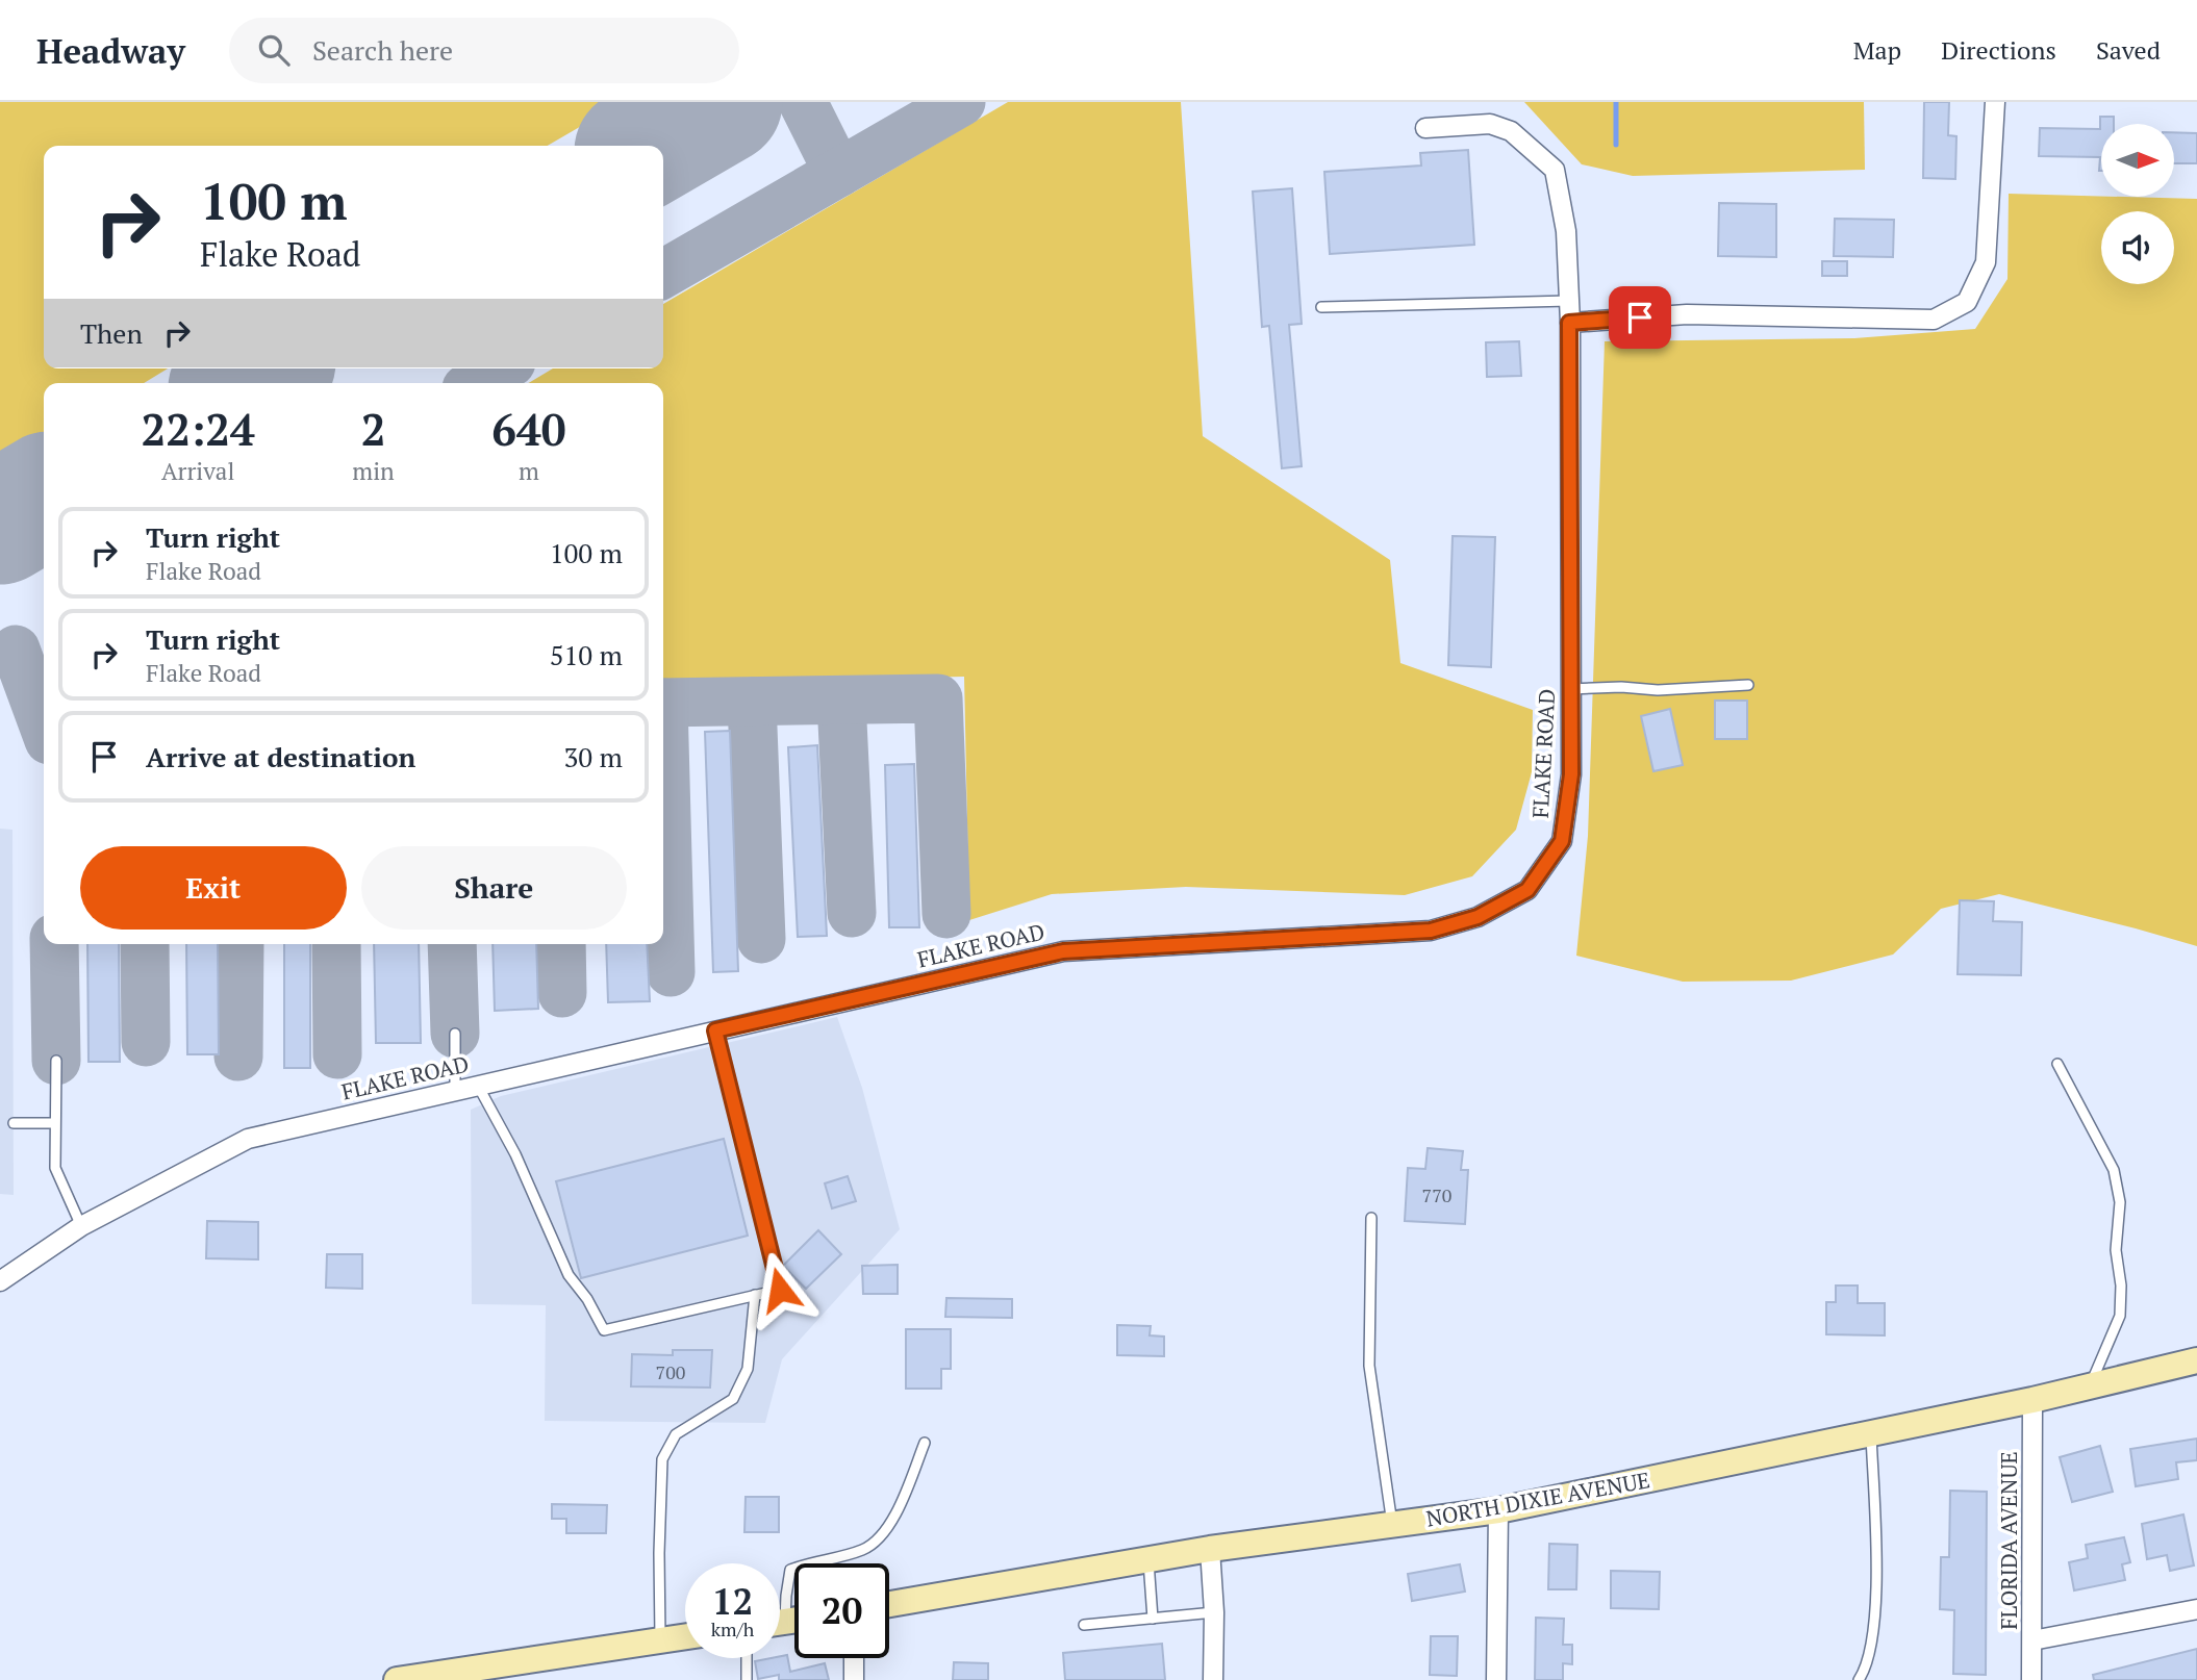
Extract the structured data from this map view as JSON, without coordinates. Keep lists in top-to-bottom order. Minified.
{"streets":{"street":["FLAKE ROAD","NORTH DIXIE AVENUE","FLORIDA AVENUE"]},"crossings":[["NORTH DIXIE AVENUE","FLORIDA AVENUE"]],"house_numbers":["770","700"],"north":"right","page":{"header":"Headway","search":"Search here","nav":["Map","Directions","Saved"],"turn":["100 m","Flake Road"],"then":"Then","eta":["22:24","Arrival","2","min","640","m"],"list":[{"name":"Turn right","note":"Flake Road","value":"100 m"},{"name":"Turn right","note":"Flake Road","value":"510 m"},{"name":"Arrive at destination","value":"30 m"}],"buttons":["Exit","Share"],"speed":"12 km/h","limit":"20"}}
